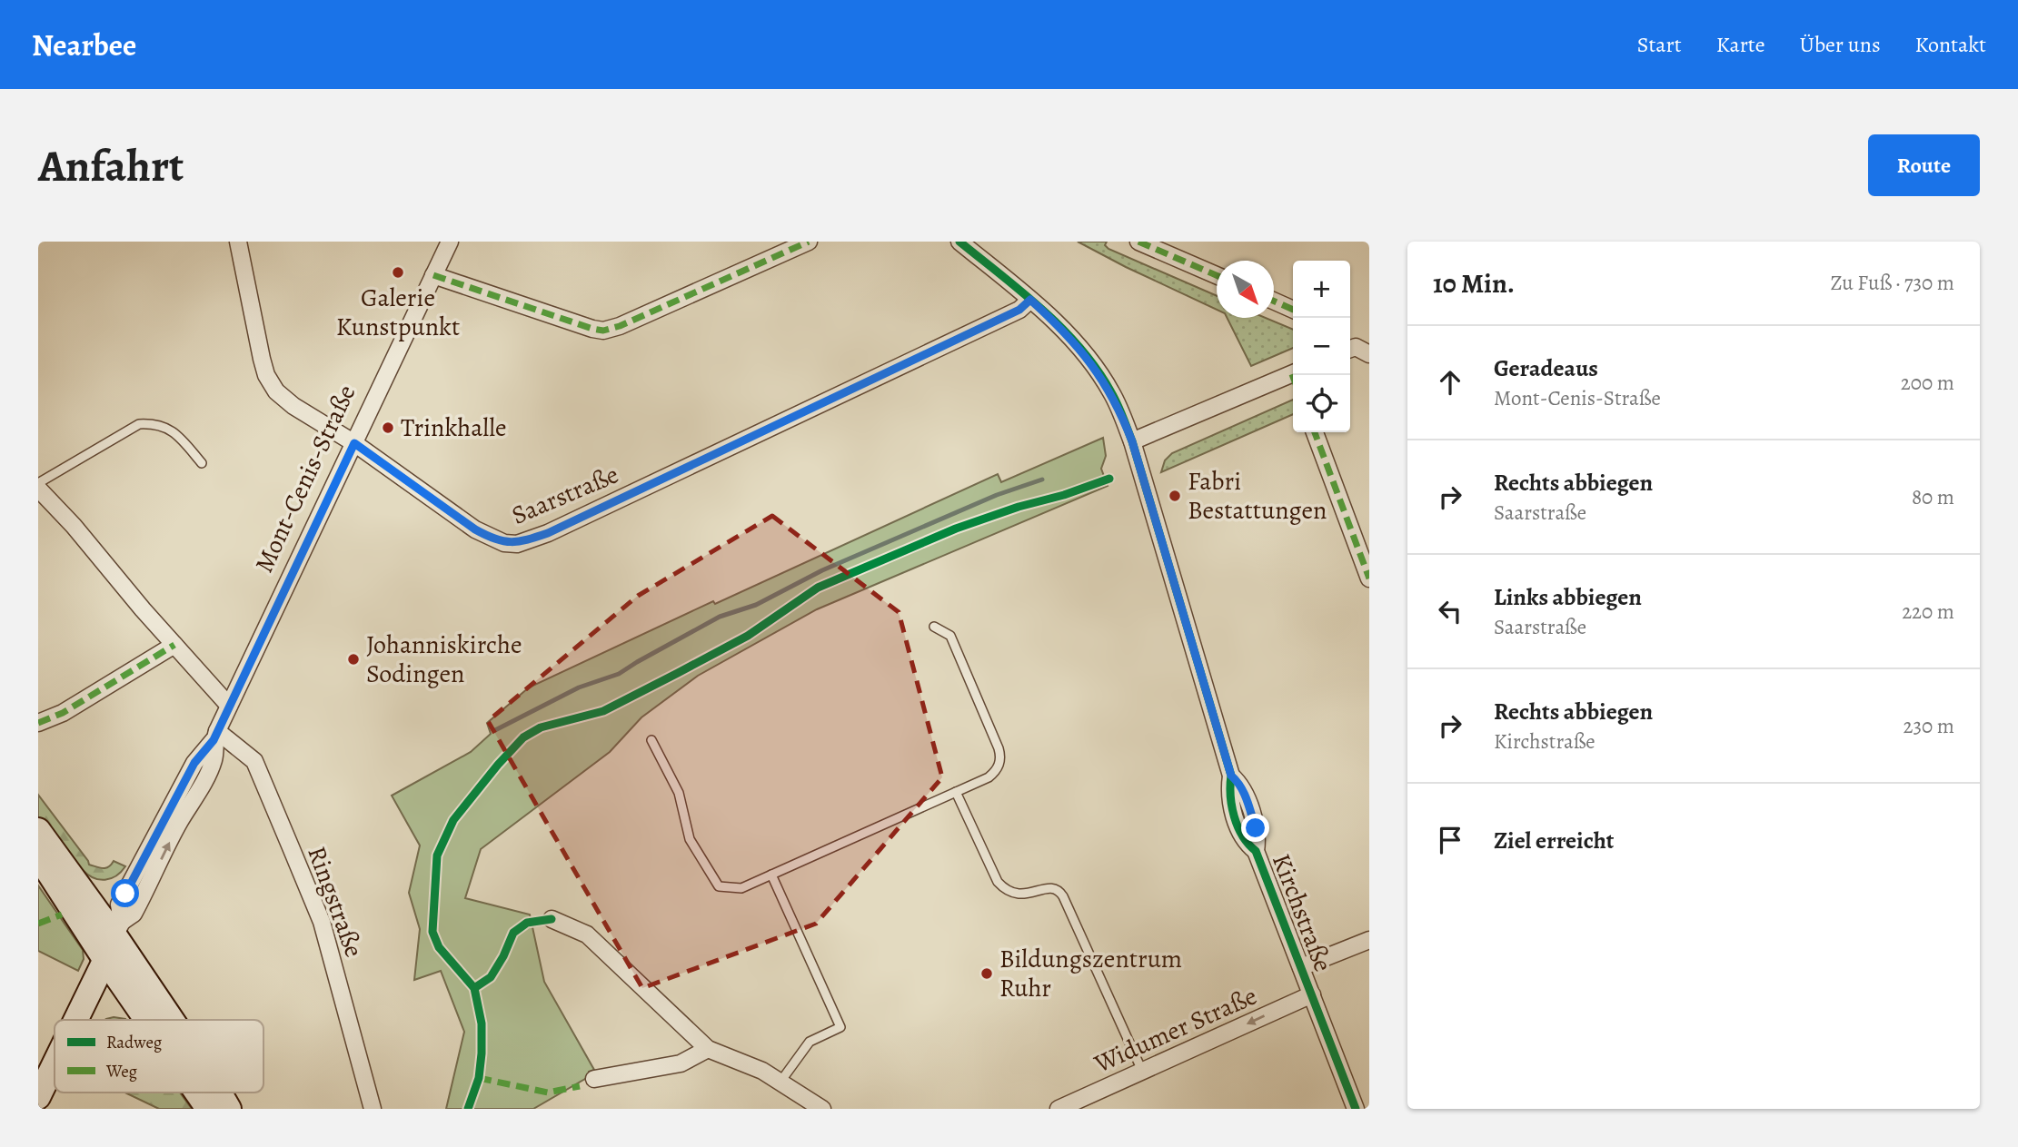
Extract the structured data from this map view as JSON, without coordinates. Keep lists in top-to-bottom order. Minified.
{"streets":{"main road":["Mont-Cenis-Straße"],"street":["Saarstraße","Ringstraße","Kirchstraße","Widumer Straße"]},"crossings":[["Mont-Cenis-Straße","Saarstraße"],["Mont-Cenis-Straße","Ringstraße"],["Saarstraße","Kirchstraße"],["Kirchstraße","Widumer Straße"]],"one_way":["Widumer Straße"],"places":["Galerie Kunstpunkt","Trinkhalle","Fabri Bestattungen","Johanniskirche Sodingen","Bildungszentrum Ruhr"],"legend":["Radweg","Weg"],"north":"bottom right","page":{"header":"Nearbee","nav":["Start","Karte","Über uns","Kontakt"],"buttons":"Route","title":"Anfahrt","heading":["10 Min.","Zu Fuß · 730 m"],"map_buttons":["+","−"],"list":[["Geradeaus","Mont-Cenis-Straße","200 m"],["Rechts abbiegen","Saarstraße","80 m"],["Links abbiegen","Saarstraße","220 m"],["Rechts abbiegen","Kirchstraße","230 m"],"Ziel erreicht"]}}
